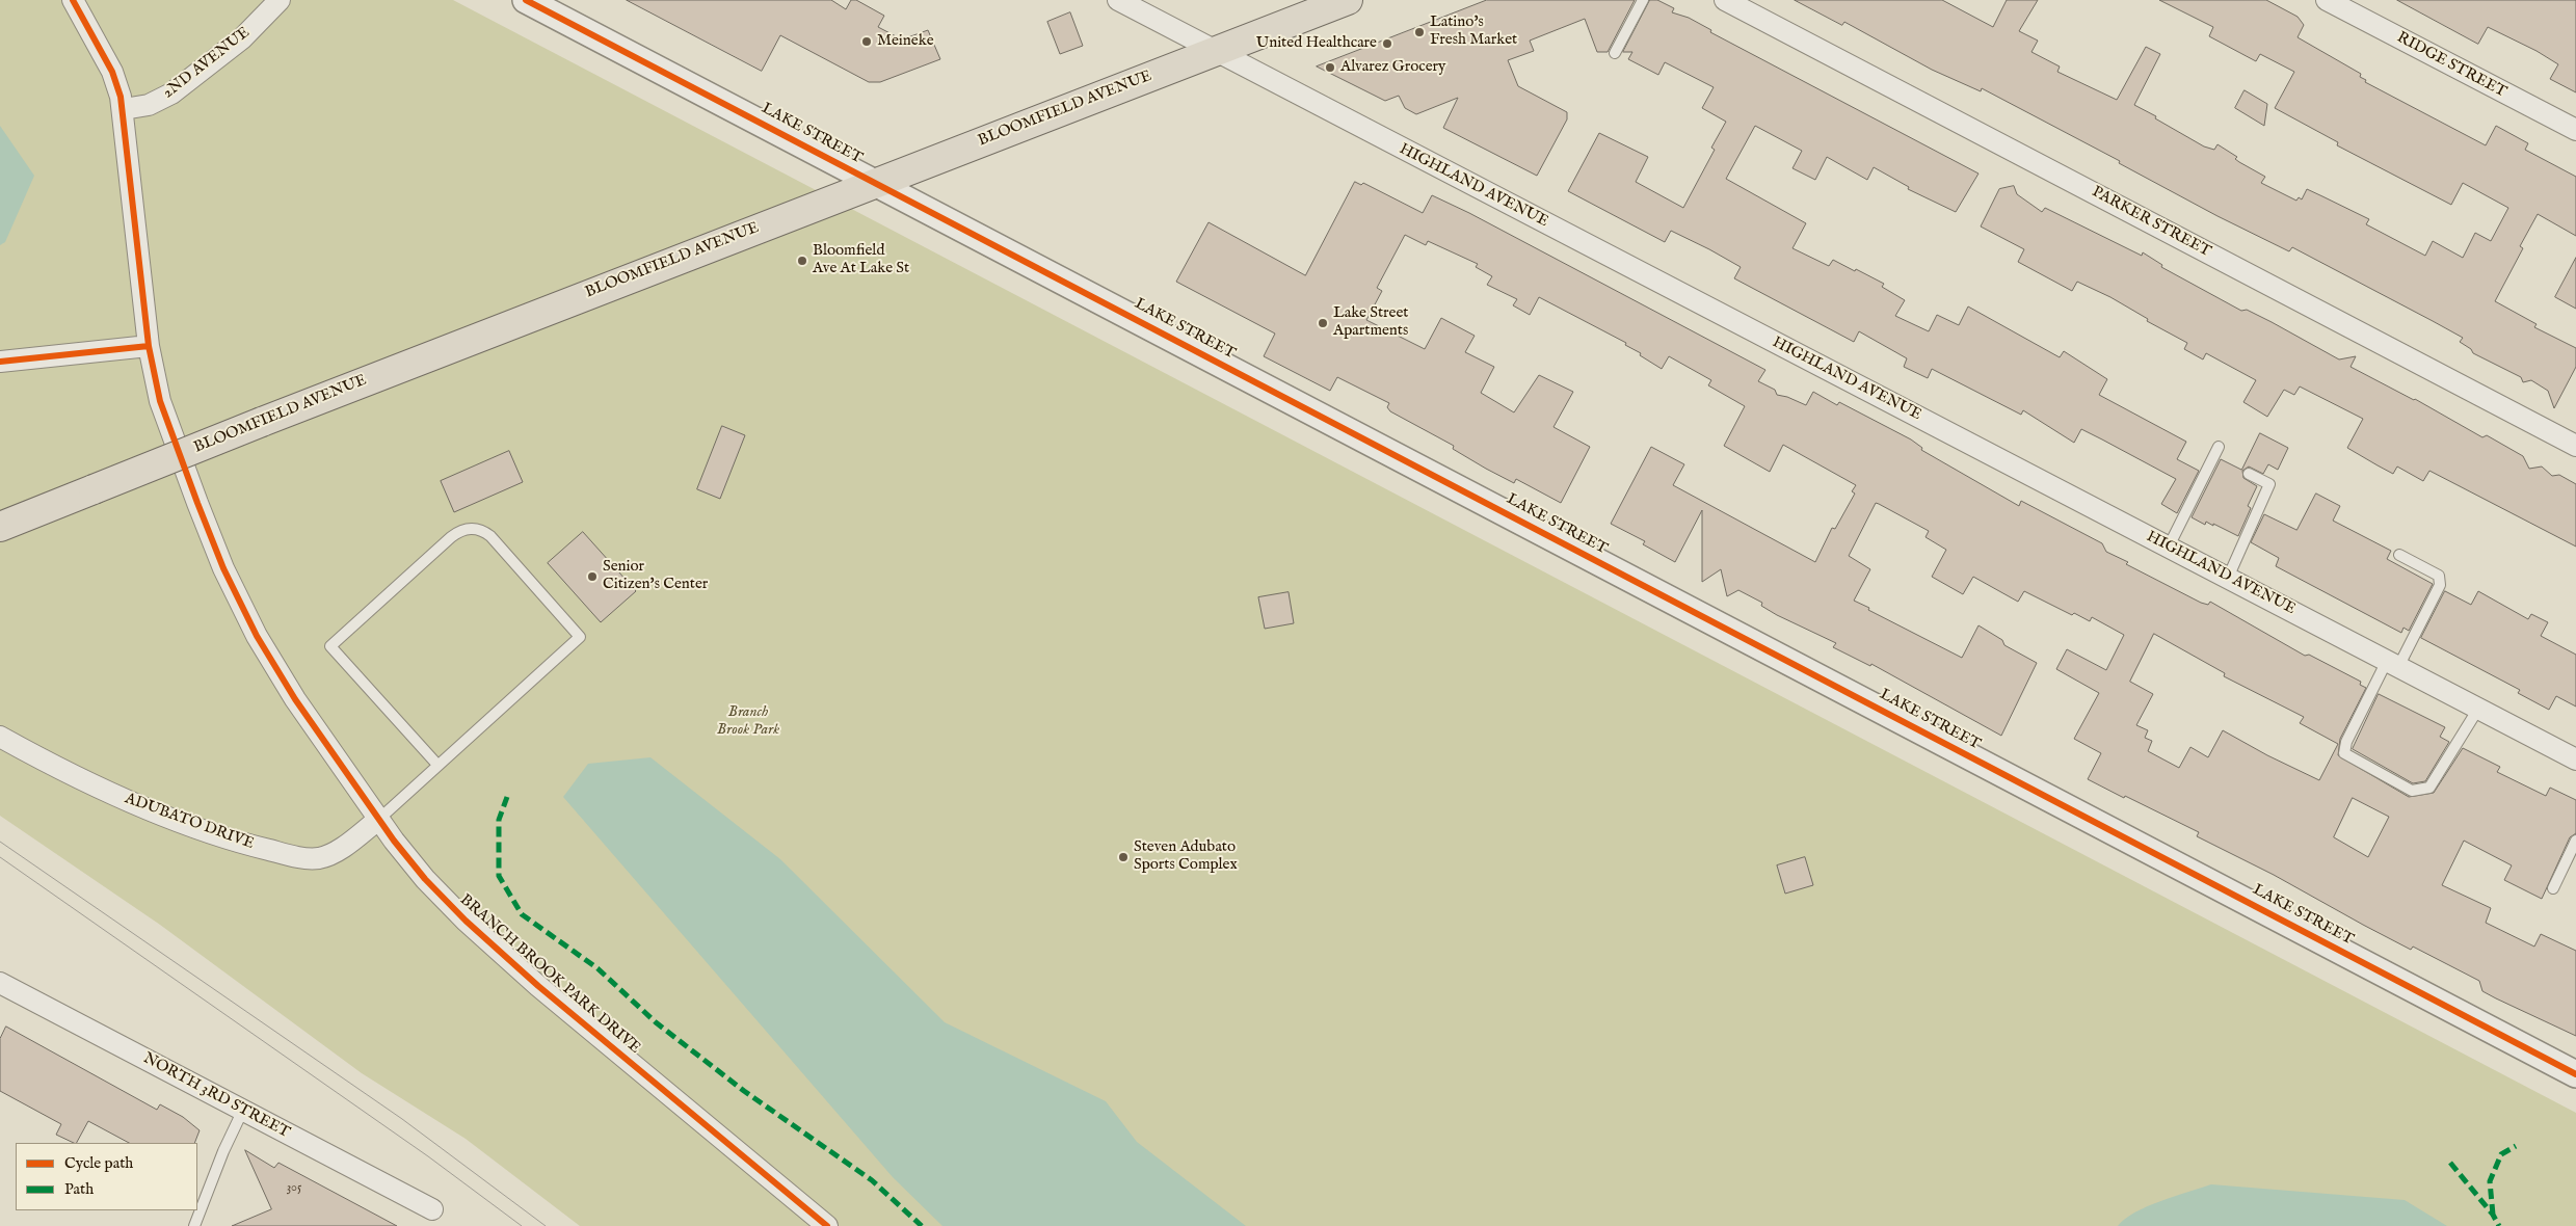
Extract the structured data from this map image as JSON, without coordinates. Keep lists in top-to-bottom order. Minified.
{"streets":{"main road":["BLOOMFIELD AVENUE"],"street":["2ND AVENUE","RIDGE STREET","LAKE STREET","HIGHLAND AVENUE","PARKER STREET","ADUBATO DRIVE","BRANCH BROOK PARK DRIVE","NORTH 3RD STREET"]},"crossings":[["2ND AVENUE","BRANCH BROOK PARK DRIVE"],["BLOOMFIELD AVENUE","LAKE STREET"],["BLOOMFIELD AVENUE","HIGHLAND AVENUE"],["ADUBATO DRIVE","BRANCH BROOK PARK DRIVE"]],"parks":["Branch Brook Park"],"places":["Latino's Fresh Market","Meineke","United Healthcare","Alvarez Grocery","Bloomfield Ave At Lake St","Lake Street Apartments","Senior Citizen's Center","Steven Adubato Sports Complex"],"house_numbers":["305"],"legend":["Cycle path","Path"]}
